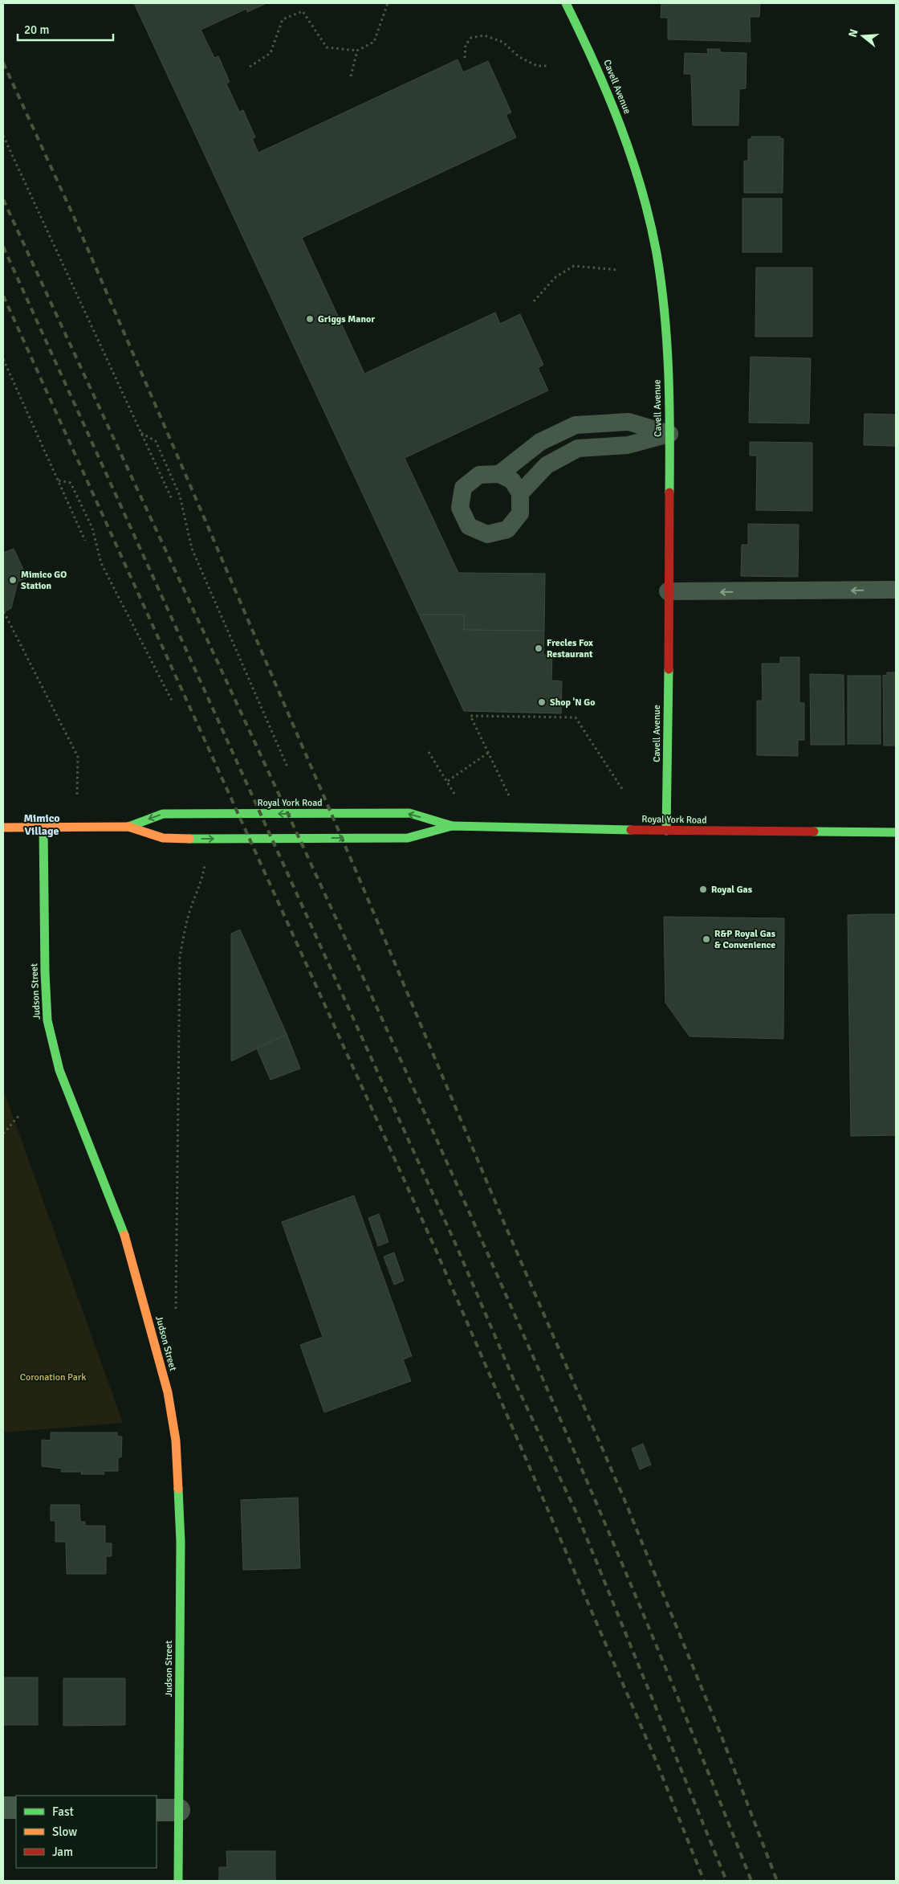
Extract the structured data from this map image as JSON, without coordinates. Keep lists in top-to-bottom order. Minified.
{"streets":{"street":["Cavell Avenue","Royal York Road","Judson Street"]},"crossings":[["Cavell Avenue","Royal York Road"],["Royal York Road","Judson Street"]],"districts":["Mimico Village"],"parks":["Coronation Park"],"places":["Griggs Manor","Mimico GO Station","Frecles Fox Restaurant","Shop 'N Go","Royal Gas","R&P Royal Gas & Convenience"],"legend":["Fast","Slow","Jam"],"scale_bar":"20 m","north":"left"}
